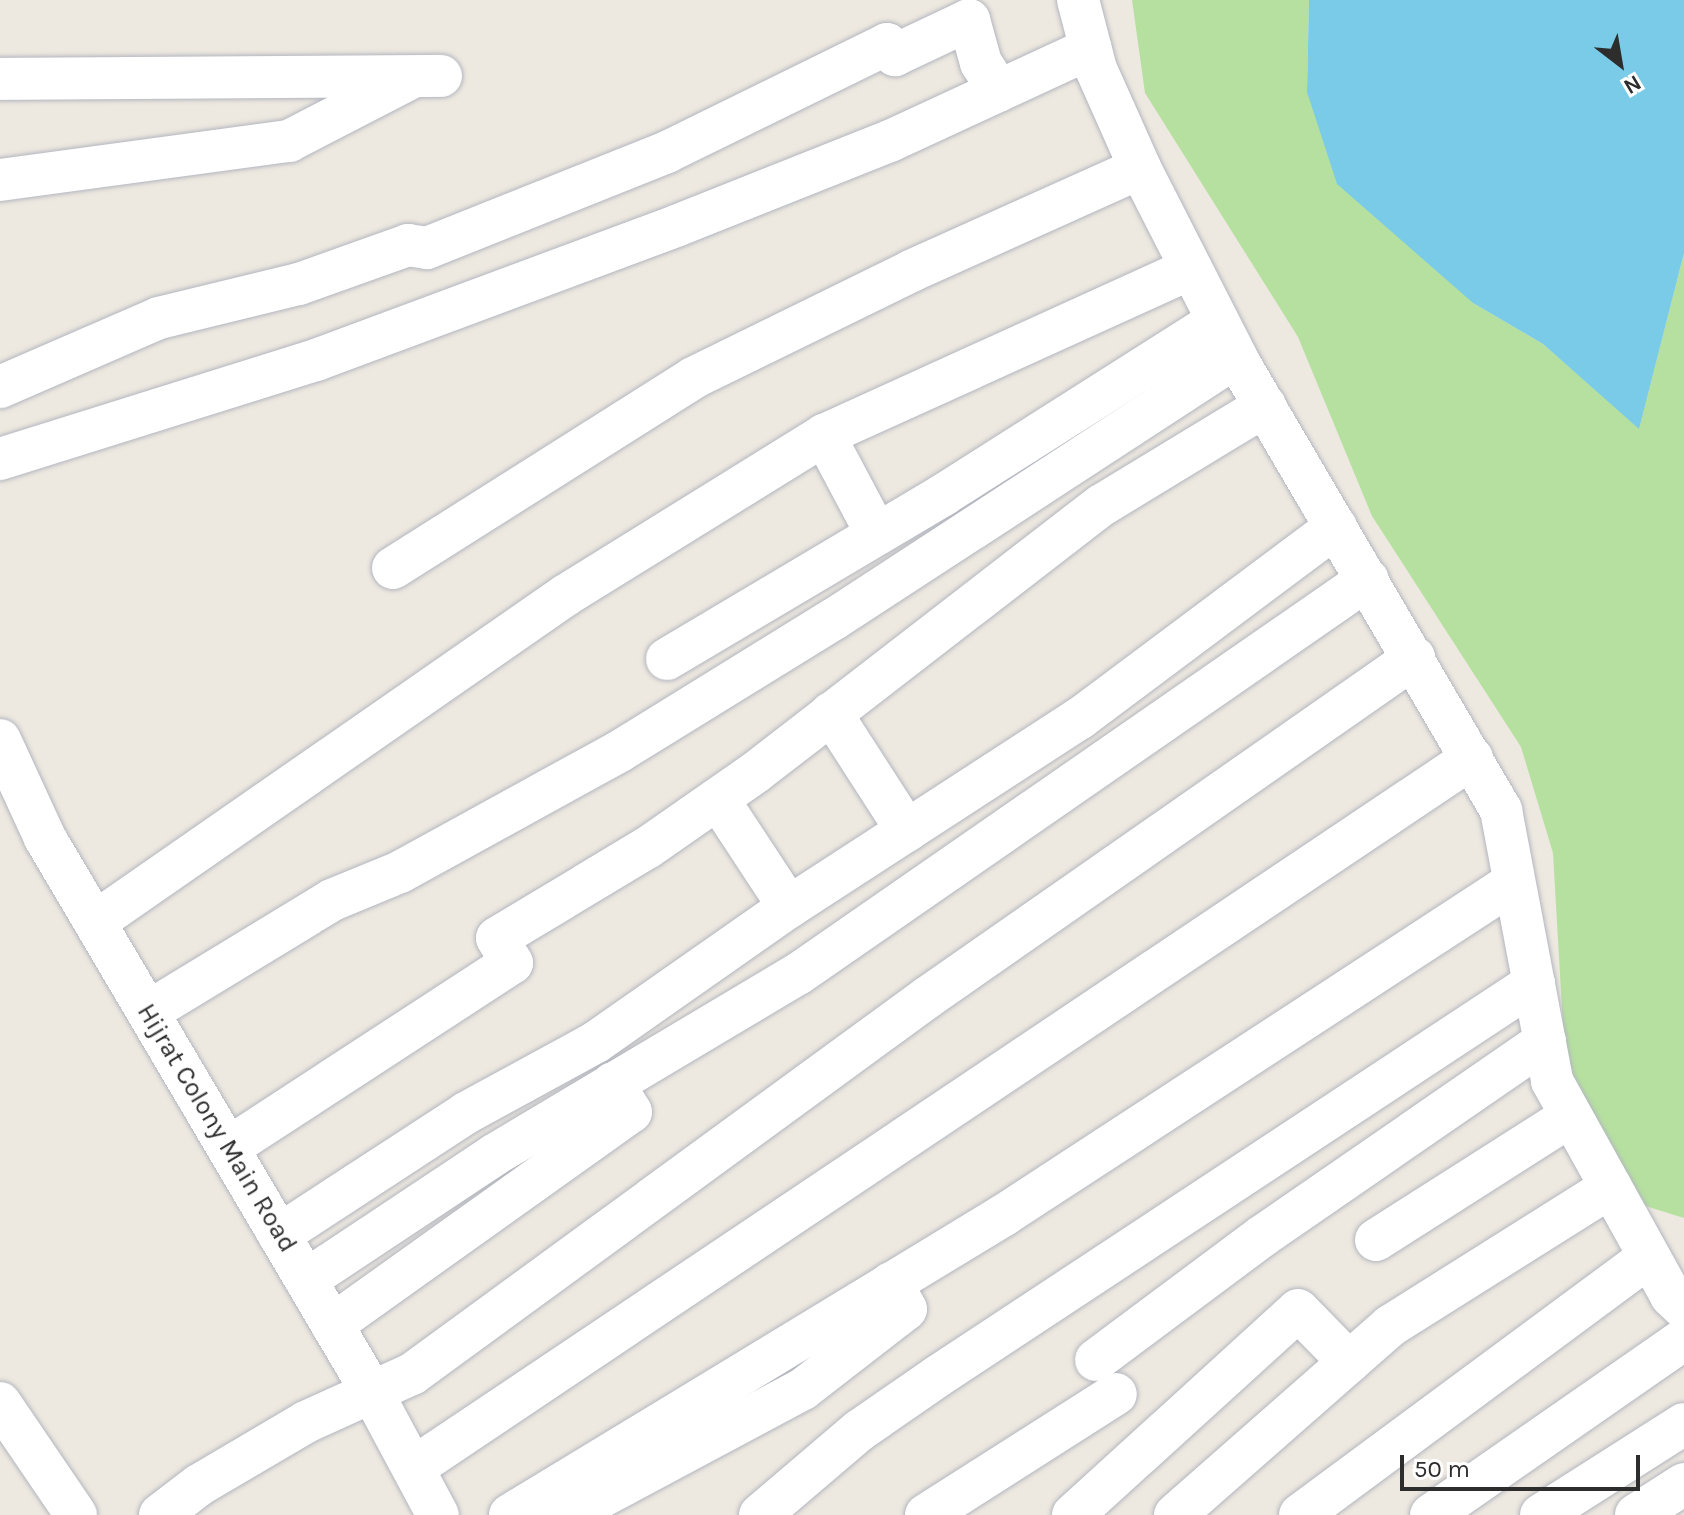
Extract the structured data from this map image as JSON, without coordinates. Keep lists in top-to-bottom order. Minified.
{"streets":{"street":["Hijrat Colony Main Road"]},"scale_bar":"50 m","north":"bottom right"}
